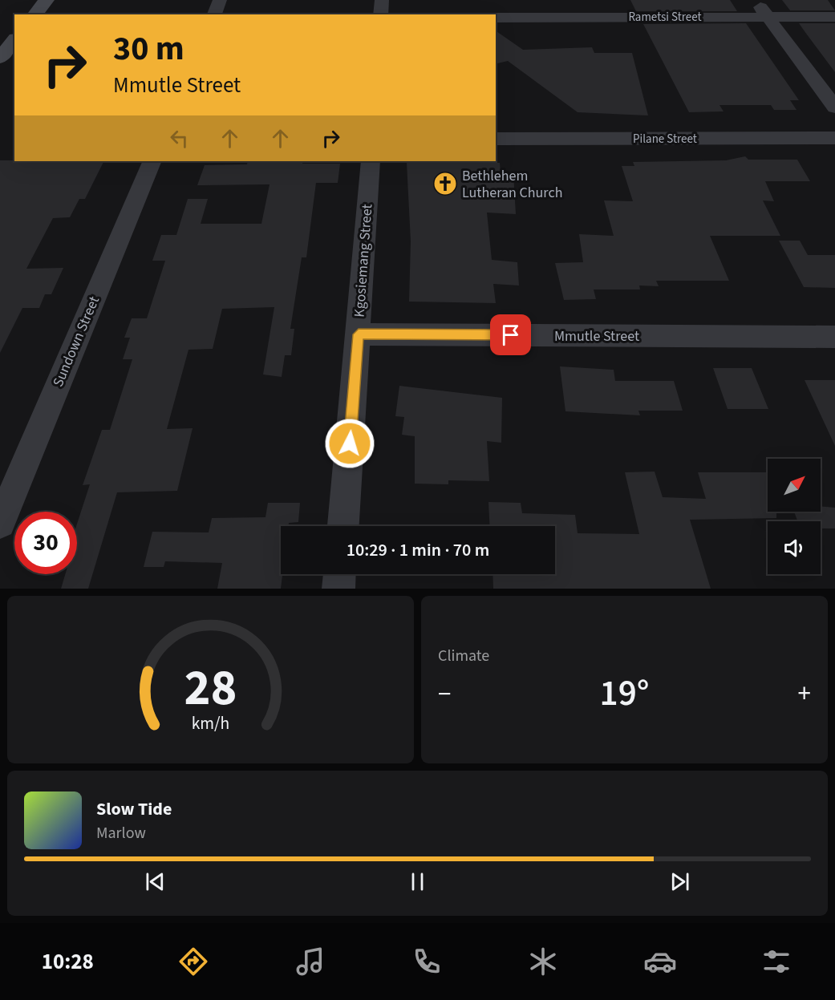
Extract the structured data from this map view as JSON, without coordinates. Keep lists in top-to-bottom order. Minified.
{"streets":{"street":["Rametsi Street","Pilane Street","Kgosiemang Street","Mmutle Street","Sundown Street"]},"crossings":[["Kgosiemang Street","Mmutle Street"]],"places":{"church":["Bethlehem Lutheran Church"]},"north":"top right","page":{"turn":["30 m","Mmutle Street"],"limit":"30","trip":"10:29 · 1 min · 70 m","tile":"Climate","heat":["−","19°","+"],"song":["Slow Tide","Marlow"],"tabs":"10:28","gauge":["28","km/h"]}}
